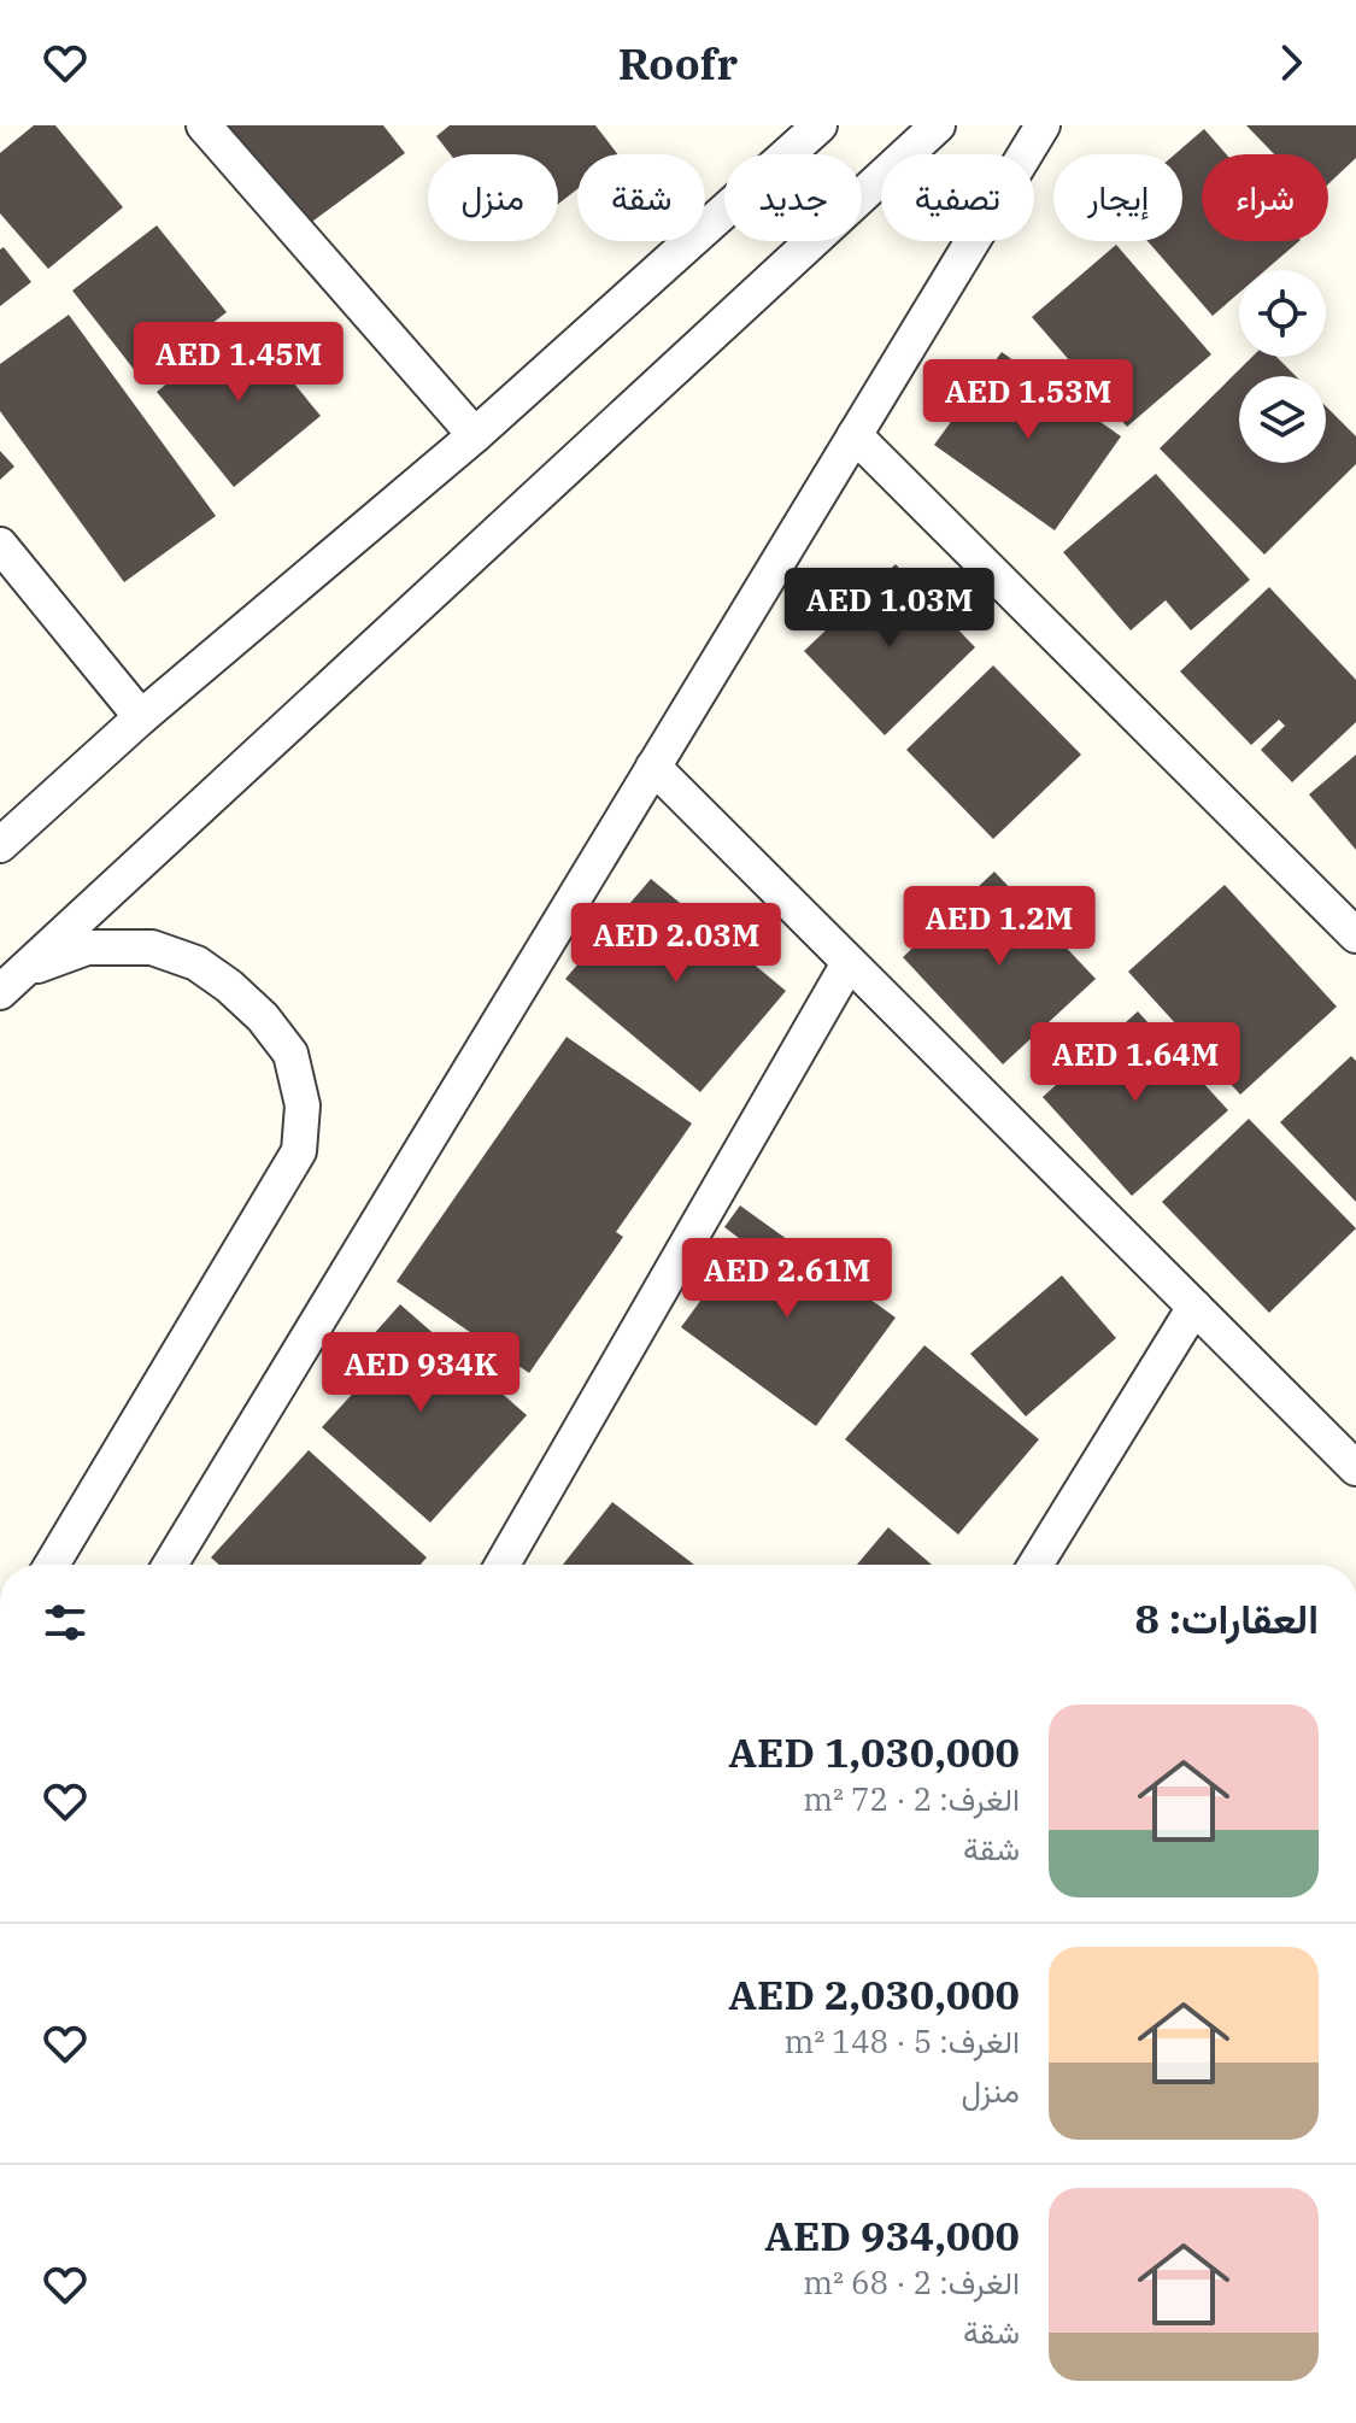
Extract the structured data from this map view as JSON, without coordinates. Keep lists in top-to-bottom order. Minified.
{"page":{"header":"Roofr","chip":["شراء","إيجار","تصفية","جديد","شقة","منزل"],"price":["AED 1.45M","AED 1.53M","AED 1.03M","AED 1.2M","AED 2.03M","AED 1.64M","AED 2.61M","AED 934K"],"heading":"العقارات: 8","list":[{"name":"AED 1,030,000","note":"الغرف: 2 · 72 m² · شقة"},{"name":"AED 2,030,000","note":"الغرف: 5 · 148 m² · منزل"},{"name":"AED 934,000","note":"الغرف: 2 · 68 m² · شقة"}]}}
